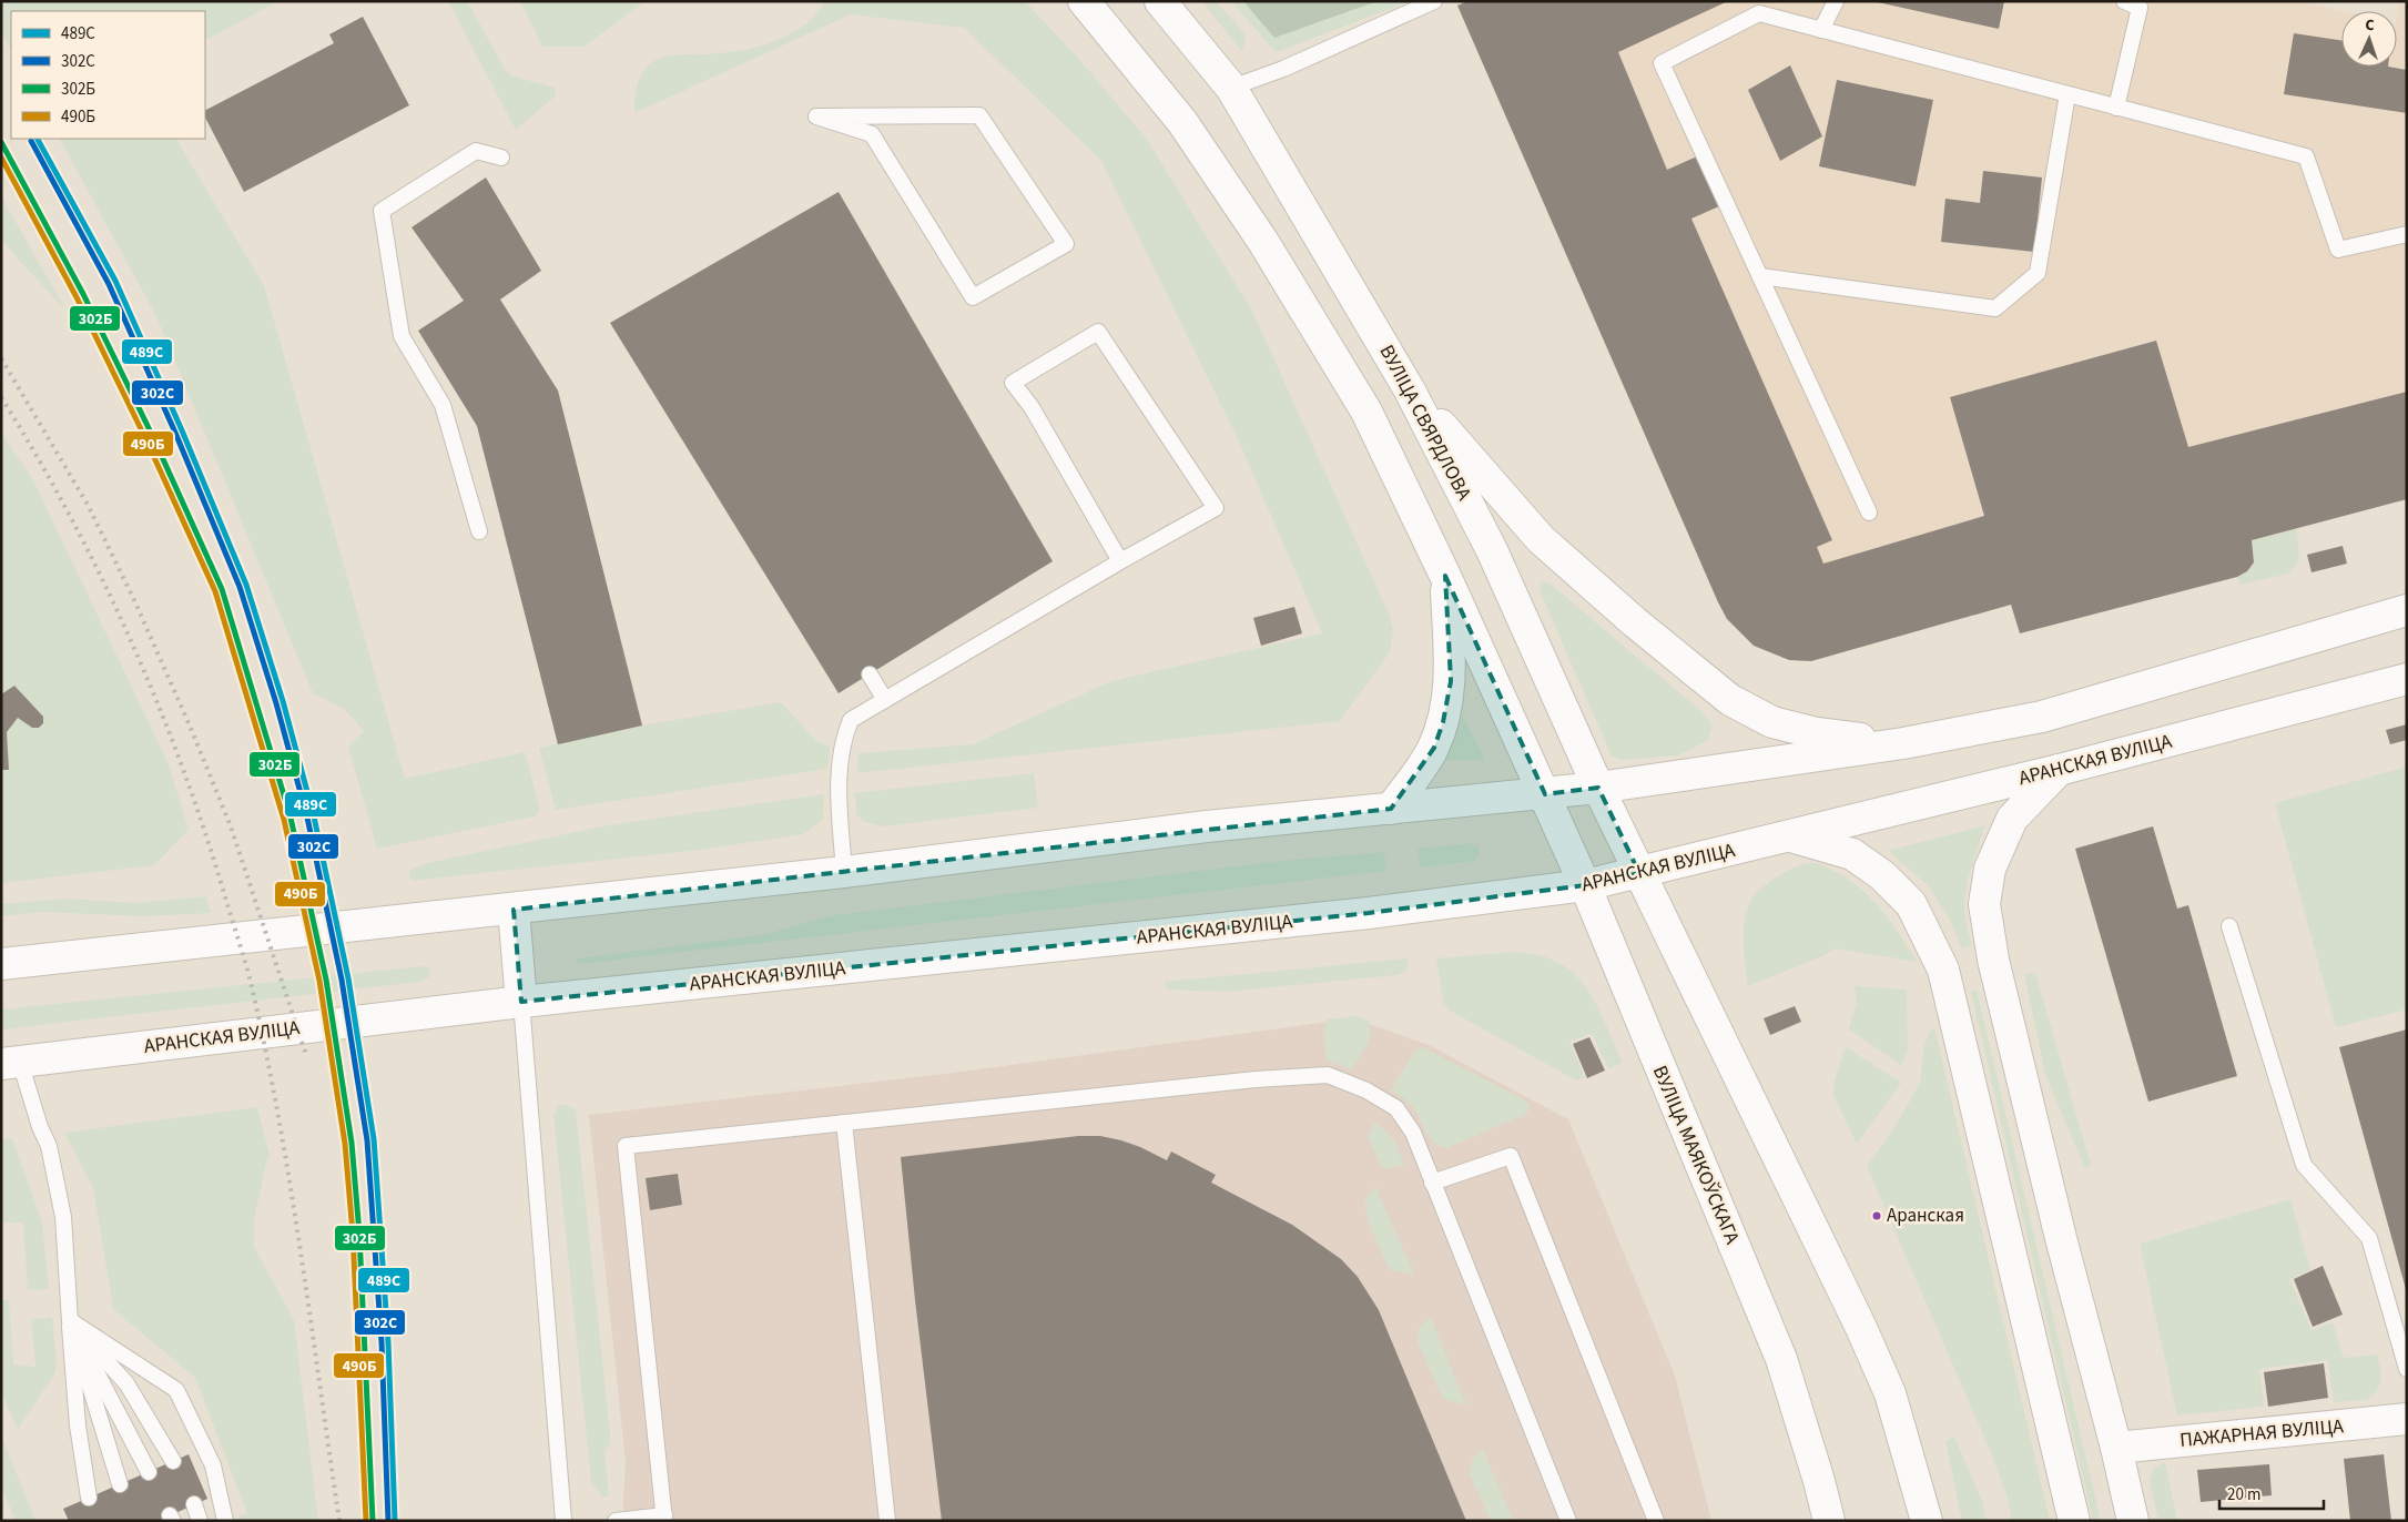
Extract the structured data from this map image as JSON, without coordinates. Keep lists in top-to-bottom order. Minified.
{"streets":{"main road":["ВУЛІЦА СВЯРДЛОВА","АРАНСКАЯ ВУЛІЦА","ВУЛІЦА МАЯКОЎСКАГА","ПАЖАРНАЯ ВУЛІЦА"]},"crossings":[["ВУЛІЦА СВЯРДЛОВА","АРАНСКАЯ ВУЛІЦА"],["АРАНСКАЯ ВУЛІЦА","ВУЛІЦА МАЯКОЎСКАГА"]],"places":["Аранская"],"lines":["transit line 489С","transit line 302С","transit line 302Б","transit line 490Б"],"legend":["489С","302С","302Б","490Б"],"scale_bar":"20 m","north":"top"}
